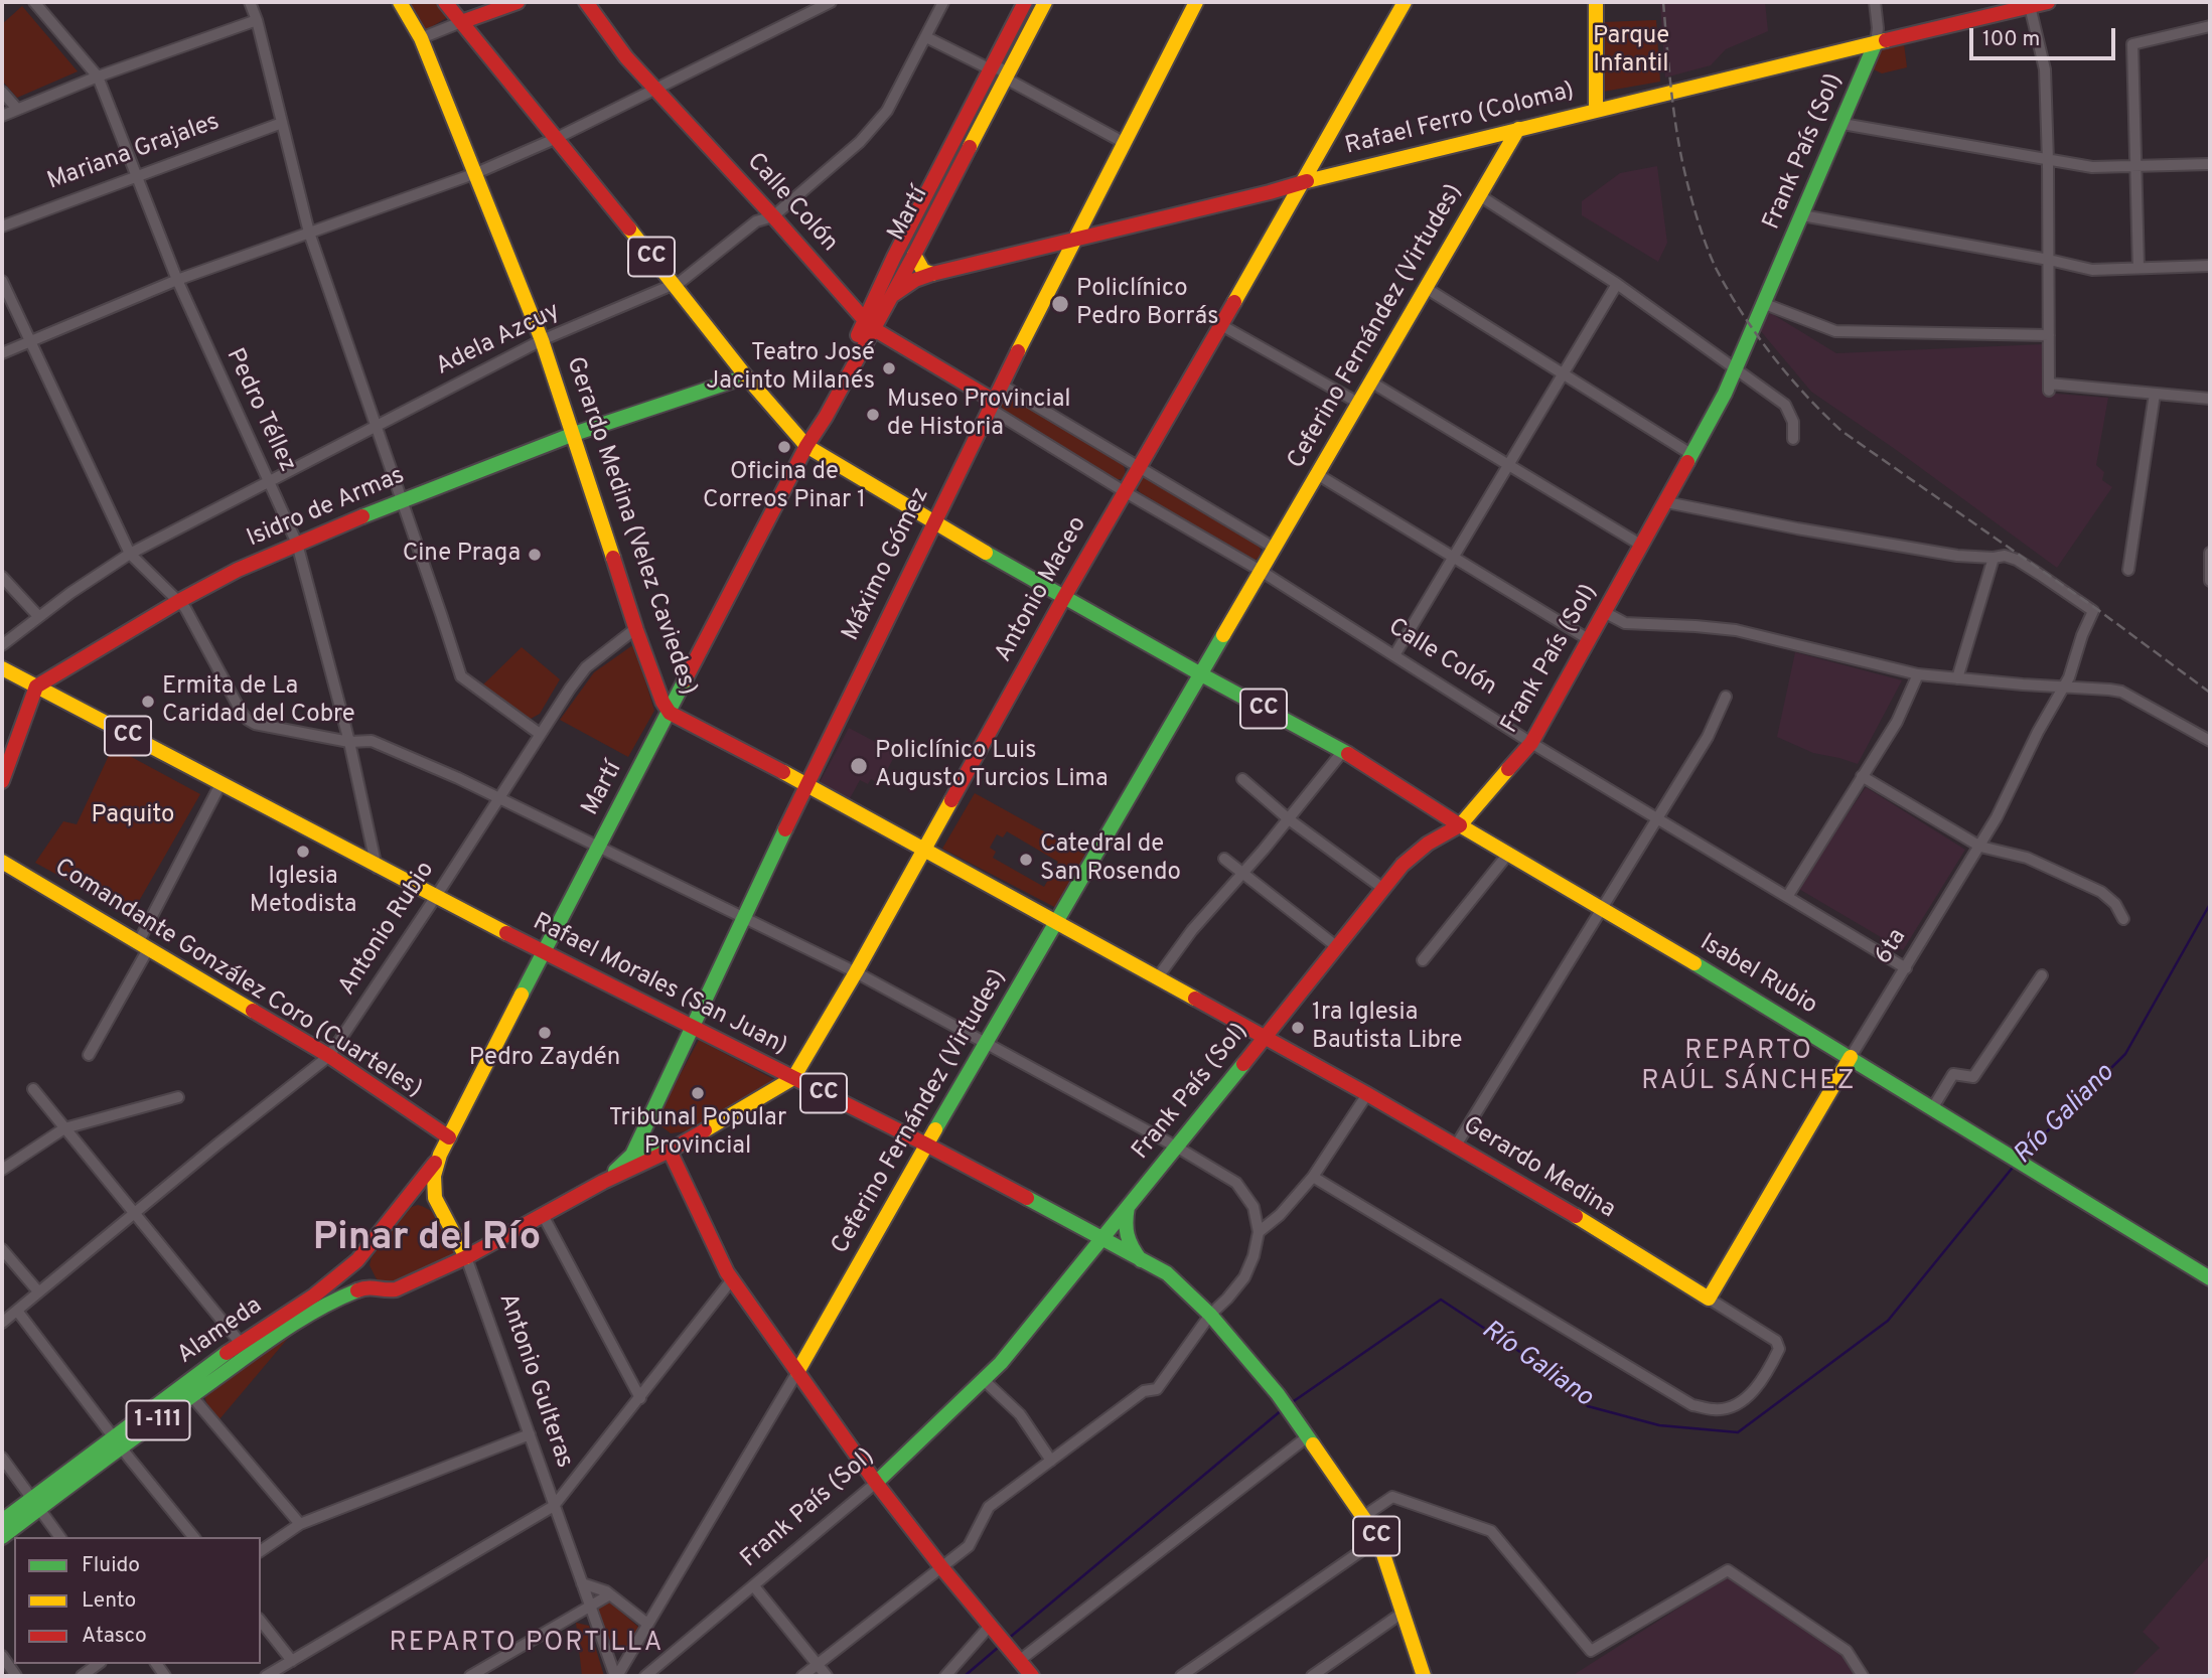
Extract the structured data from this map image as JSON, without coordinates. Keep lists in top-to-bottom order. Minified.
{"streets":{"main road":["Rafael Ferro (Coloma)","Frank País (Sol)","Calle Colón","Martí","CC","Ceferino Fernández (Virtudes)","Isidro de Armas","Gerardo Medina (Velez Caviedes)","Máximo Gómez","Antonio Maceo","6ta","Isabel Rubio","Comandante González Coro (Cuarteles)","Rafael Morales (San Juan)","Gerardo Medina","Alameda","Antonio Gulteras","1-111"],"street":["Mariana Grajales","Adela Azcuy","Pedro Téllez","Antonio Rubio"]},"crossings":[["Rafael Ferro (Coloma)","Frank País (Sol)"],["Rafael Ferro (Coloma)","Martí"],["Rafael Ferro (Coloma)","Ceferino Fernández (Virtudes)"],["Rafael Ferro (Coloma)","Máximo Gómez"],["Rafael Ferro (Coloma)","Antonio Maceo"],["Frank País (Sol)","Calle Colón"],["Frank País (Sol)","CC"],["Frank País (Sol)","Gerardo Medina (Velez Caviedes)"],["Frank País (Sol)","Isabel Rubio"],["Frank País (Sol)","Rafael Morales (San Juan)"],["Frank País (Sol)","Gerardo Medina"],["Mariana Grajales","Pedro Téllez"],["Calle Colón","Martí"],["Calle Colón","Ceferino Fernández (Virtudes)"],["Calle Colón","Adela Azcuy"],["Calle Colón","Máximo Gómez"],["Calle Colón","Antonio Maceo"],["Calle Colón","6ta"],["Martí","CC"],["Martí","Gerardo Medina (Velez Caviedes)"],["Martí","Comandante González Coro (Cuarteles)"],["Martí","Rafael Morales (San Juan)"],["Martí","Alameda"],["Martí","1-111"],["CC","Ceferino Fernández (Virtudes)"],["CC","Adela Azcuy"],["CC","Isidro de Armas"],["CC","Máximo Gómez"],["CC","Antonio Maceo"],["CC","Isabel Rubio"],["Ceferino Fernández (Virtudes)","Gerardo Medina (Velez Caviedes)"],["Ceferino Fernández (Virtudes)","Rafael Morales (San Juan)"],["Ceferino Fernández (Virtudes)","Antonio Gulteras"],["Adela Azcuy","Pedro Téllez"],["Adela Azcuy","Gerardo Medina (Velez Caviedes)"],["Pedro Téllez","Isidro de Armas"],["Pedro Téllez","Rafael Morales (San Juan)"],["Isidro de Armas","Gerardo Medina (Velez Caviedes)"],["Isidro de Armas","Rafael Morales (San Juan)"],["Gerardo Medina (Velez Caviedes)","Máximo Gómez"],["Gerardo Medina (Velez Caviedes)","Antonio Maceo"],["Gerardo Medina (Velez Caviedes)","Antonio Rubio"],["Gerardo Medina (Velez Caviedes)","Gerardo Medina"],["Máximo Gómez","Antonio Maceo"],["Máximo Gómez","Rafael Morales (San Juan)"],["Antonio Maceo","Rafael Morales (San Juan)"],["Antonio Maceo","Alameda"],["Antonio Maceo","Antonio Gulteras"],["Antonio Rubio","Comandante González Coro (Cuarteles)"],["Antonio Rubio","Rafael Morales (San Juan)"],["6ta","Isabel Rubio"],["6ta","Gerardo Medina"],["Alameda","Antonio Gulteras"],["Alameda","1-111"],["Antonio Gulteras","1-111"]],"districts":["REPARTO RAÚL SÁNCHEZ","Pinar del Río","REPARTO PORTILLA"],"water":["Río Galiano"],"parks":["Parque Infantil","Paquito"],"places":["Policlínico Pedro Borrás","Teatro José Jacinto Milanés","Museo Provincial de Historia","Oficina de Correos Pinar 1","Cine Praga","Ermita de La Caridad del Cobre","Policlínico Luis Augusto Turcios Lima","Iglesia Metodista","Catedral de San Rosendo","1ra Iglesia Bautista Libre","Pedro Zaydén","Tribunal Popular Provincial"],"legend":["Fluido","Lento","Atasco"],"scale_bar":"100 m"}
